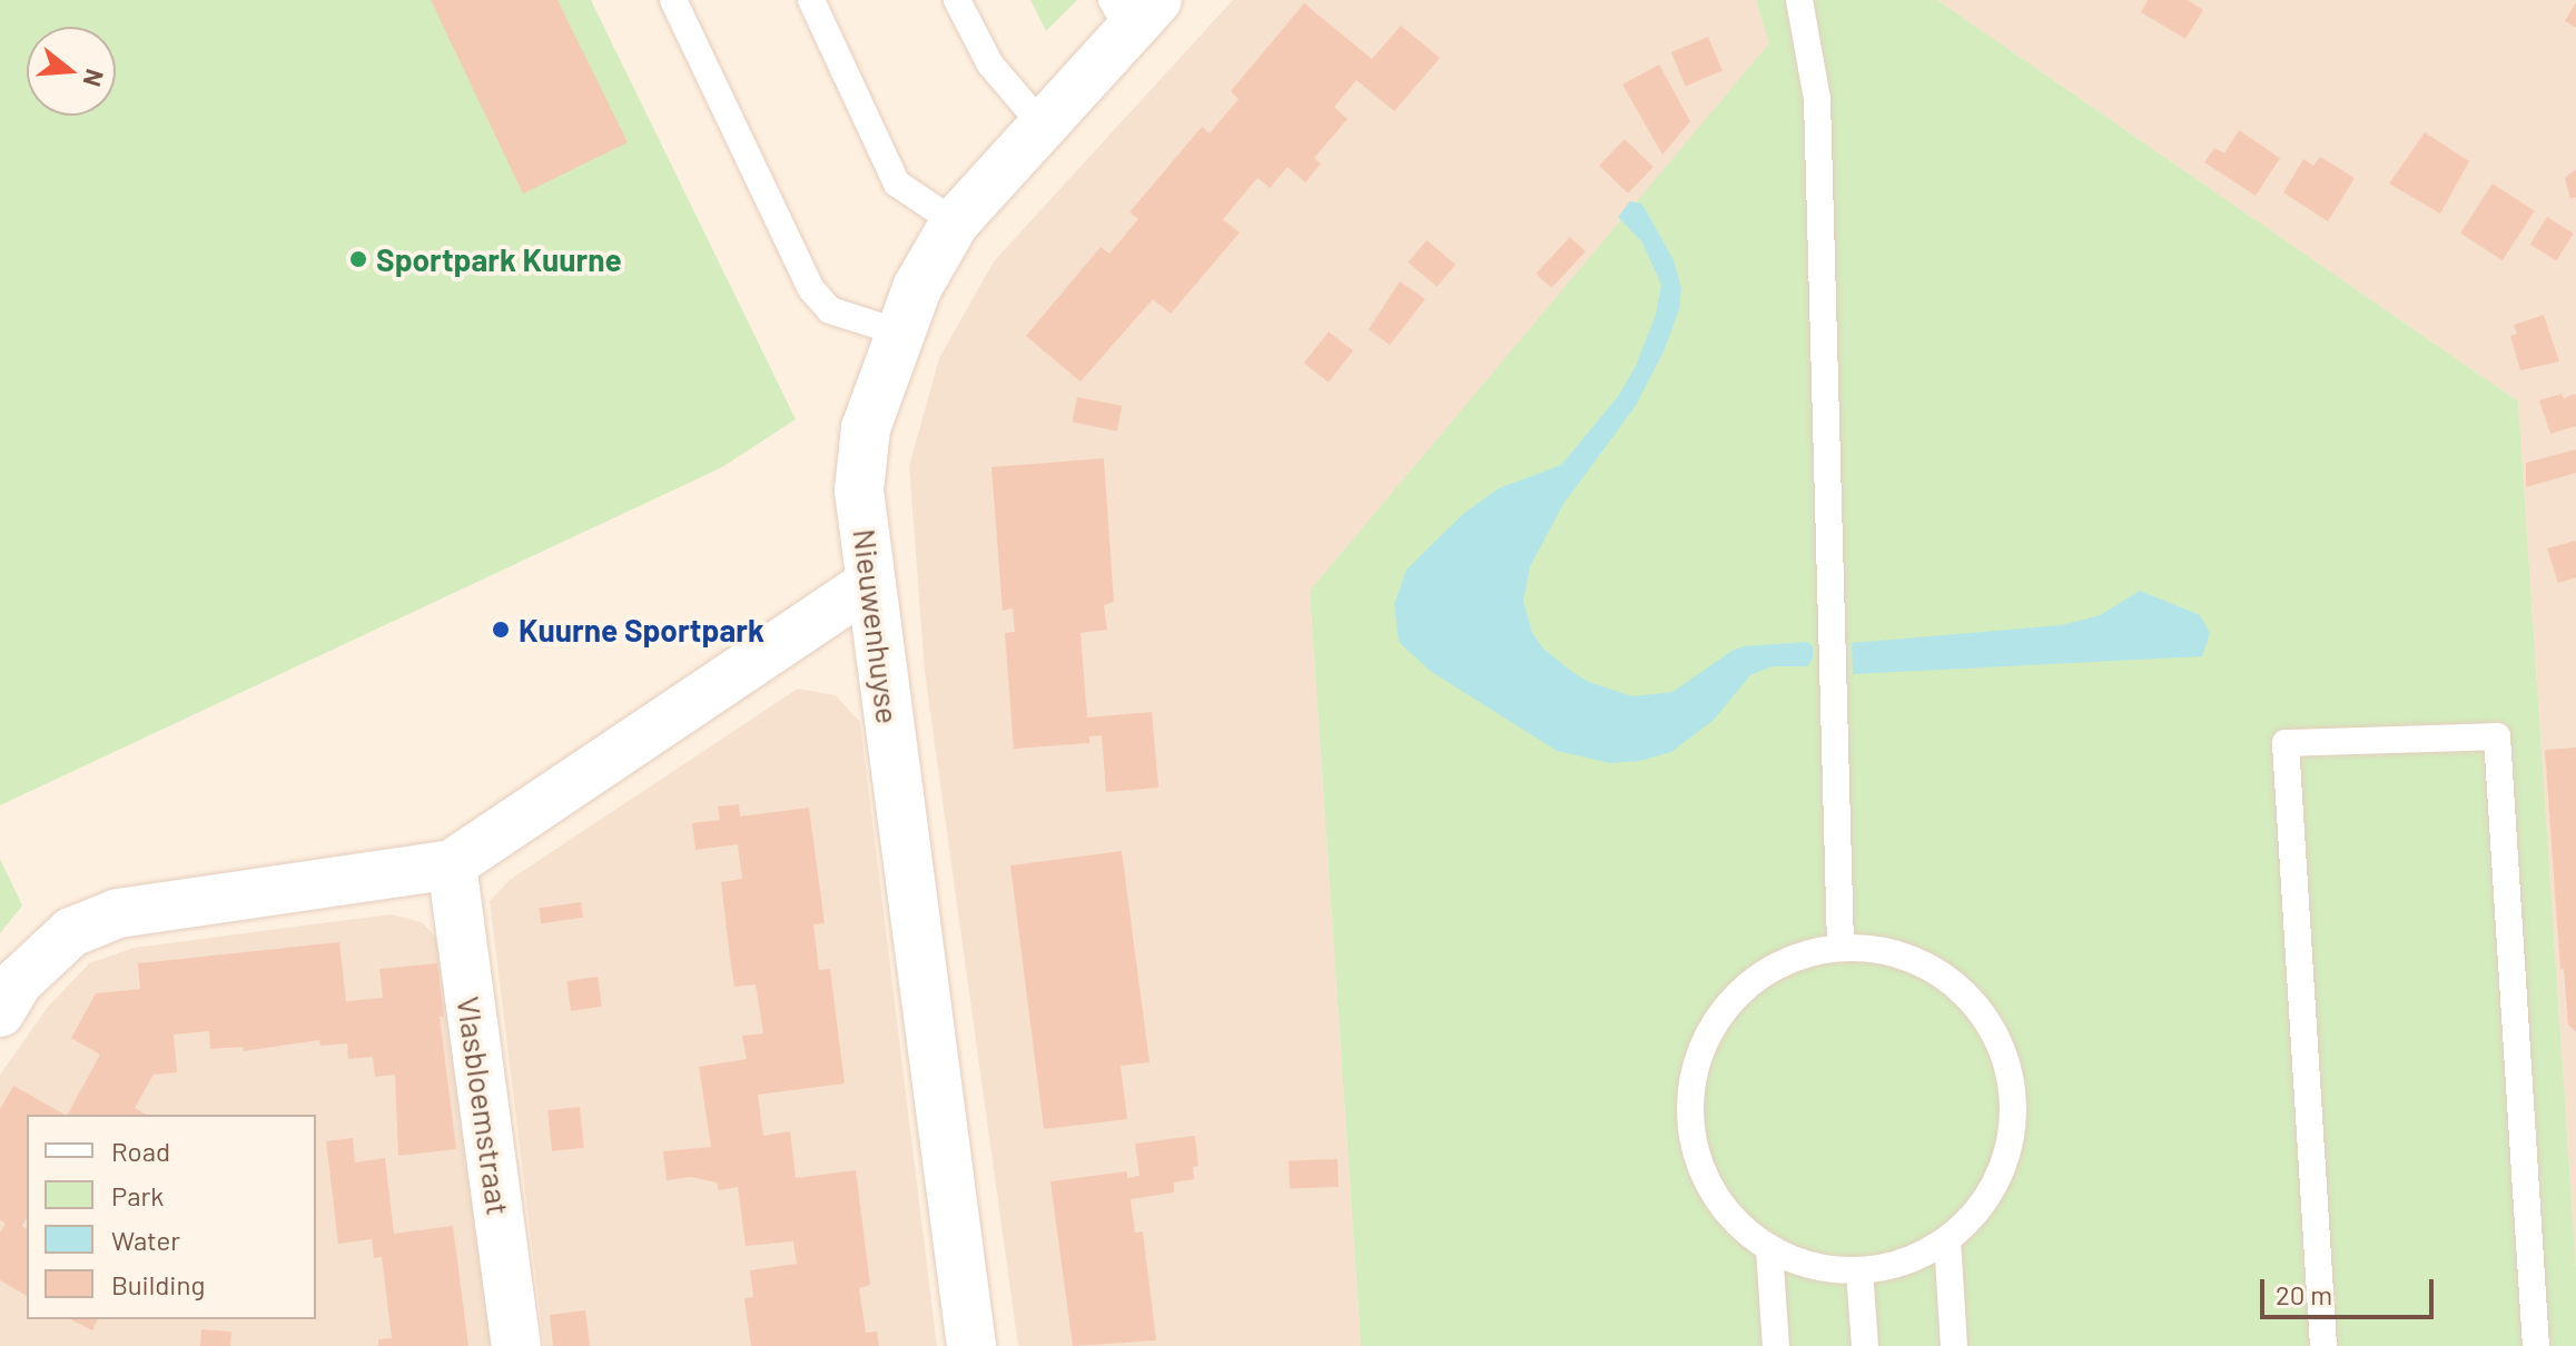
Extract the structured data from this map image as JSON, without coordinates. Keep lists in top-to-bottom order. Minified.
{"streets":{"street":["Nieuwenhuyse","Vlasbloemstraat"]},"places":["Sportpark Kuurne","Kuurne Sportpark"],"legend":["Road","Park","Water","Building"],"scale_bar":"20 m","north":"right"}
